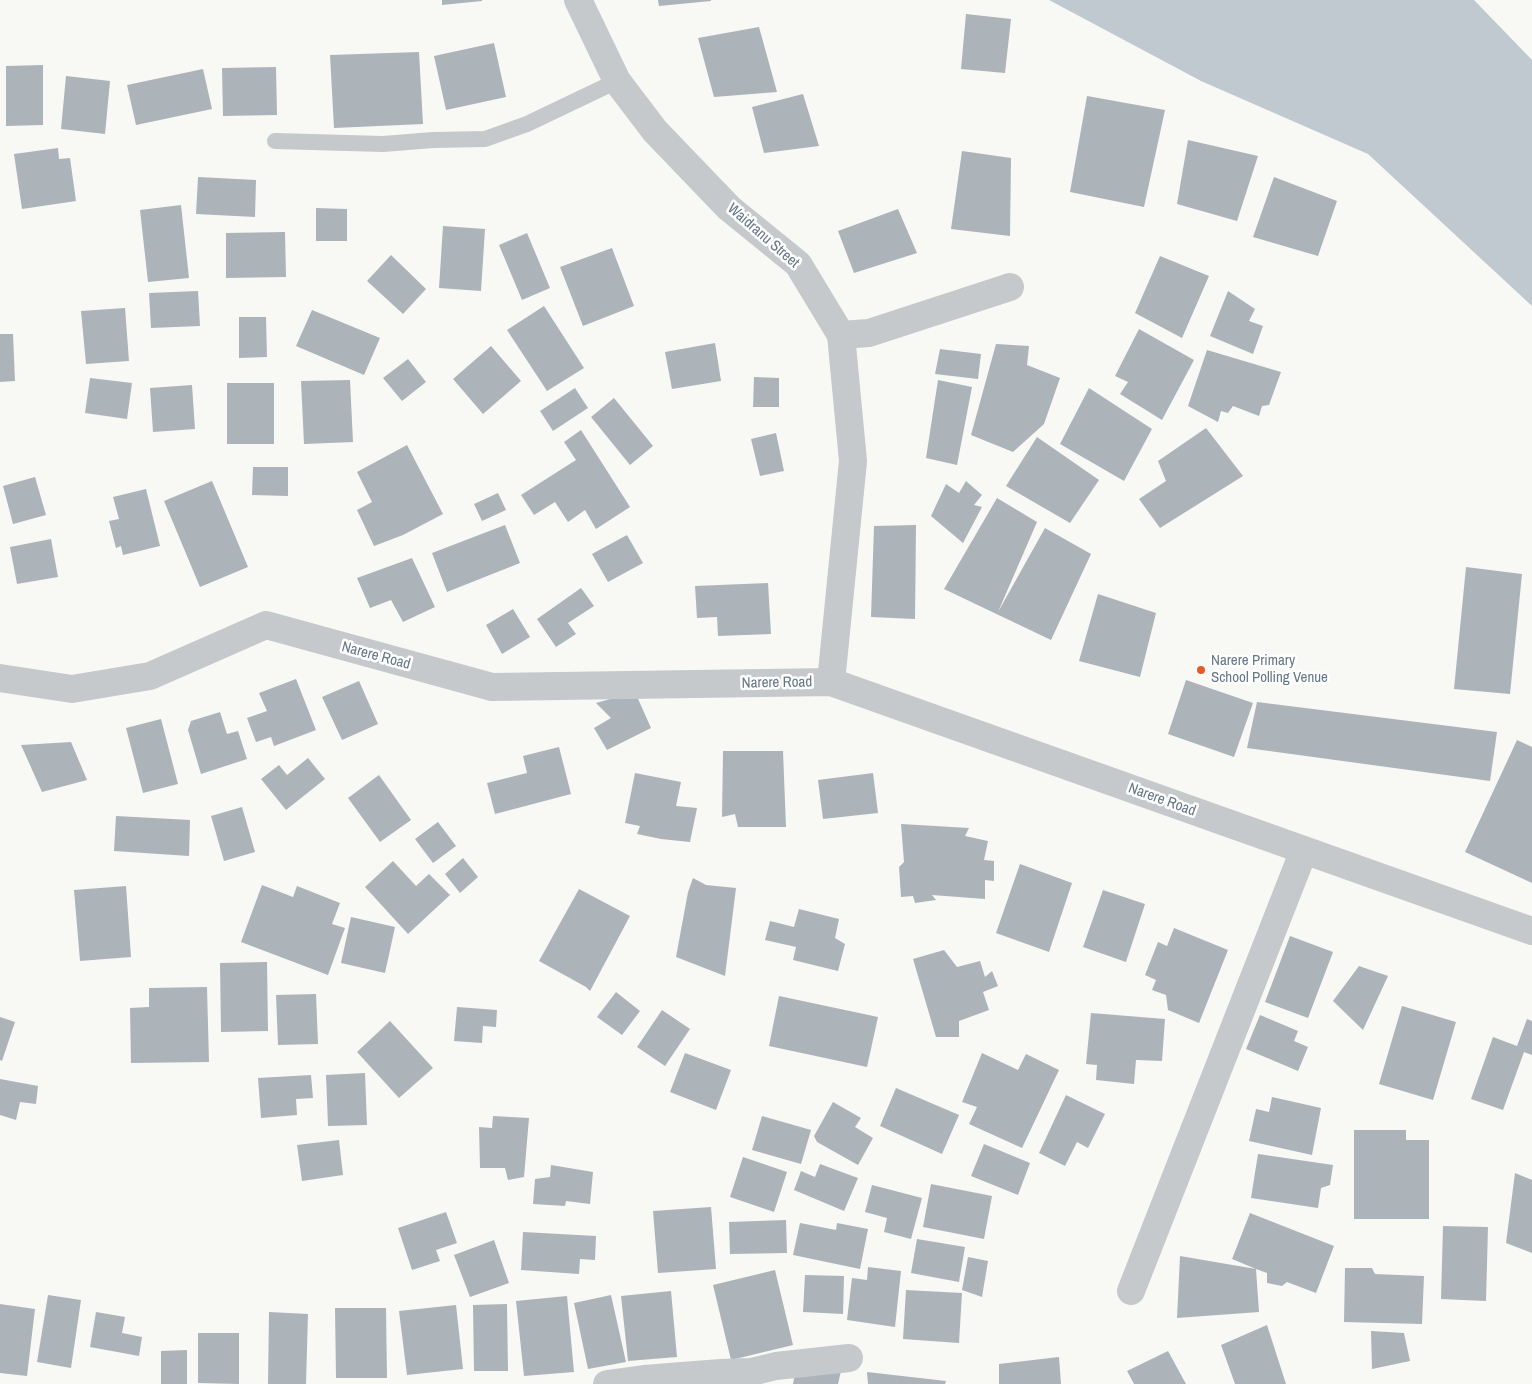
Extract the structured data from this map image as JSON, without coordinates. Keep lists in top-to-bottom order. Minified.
{"streets":{"street":["Waidranu Street","Narere Road"]},"places":["Narere Primary School Polling Venue"]}
